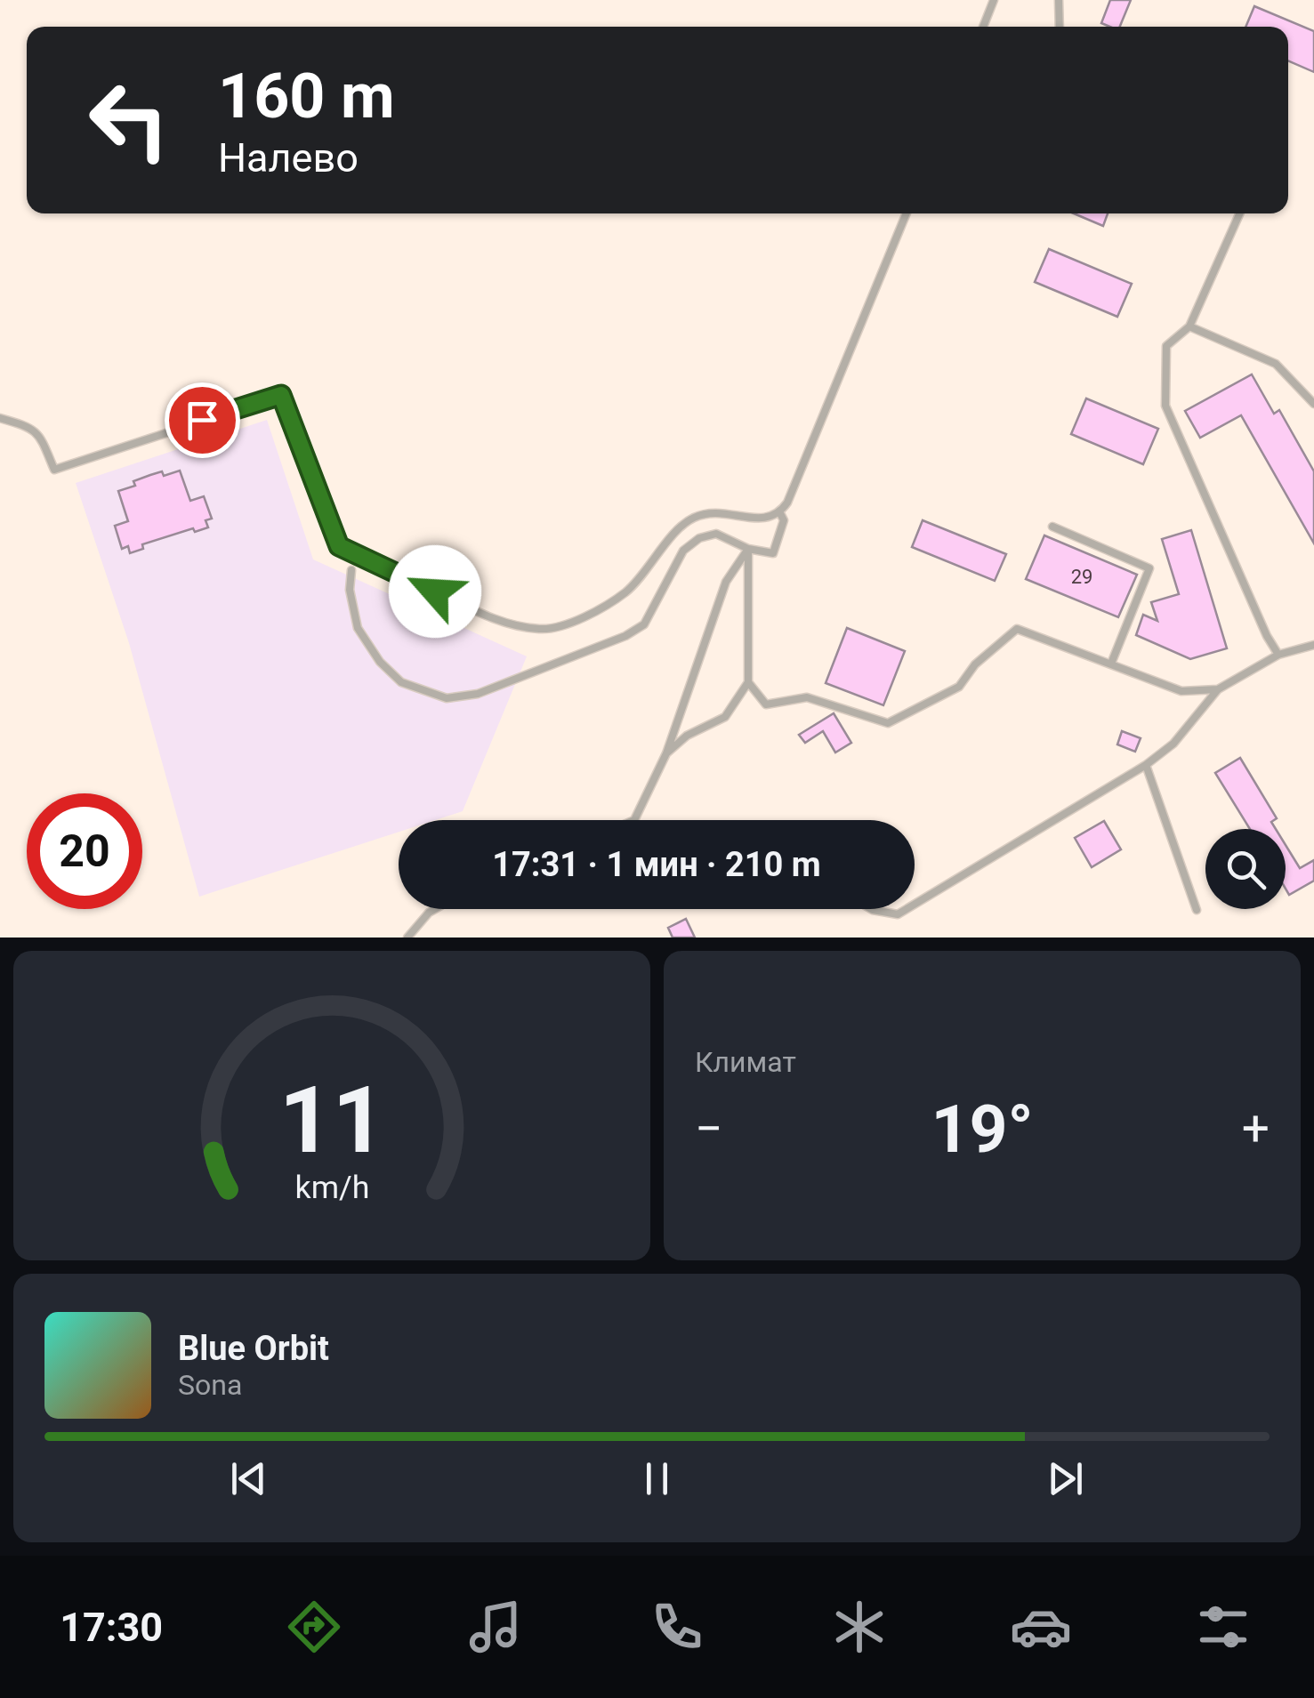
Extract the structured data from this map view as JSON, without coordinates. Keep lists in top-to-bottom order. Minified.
{"house_numbers":["29"],"page":{"turn":["160 m","Налево"],"limit":"20","trip":"17:31 · 1 мин · 210 m","tile":"Климат","heat":["−","19°","+"],"song":["Blue Orbit","Sona"],"tabs":"17:30","gauge":["11","km/h"]}}
